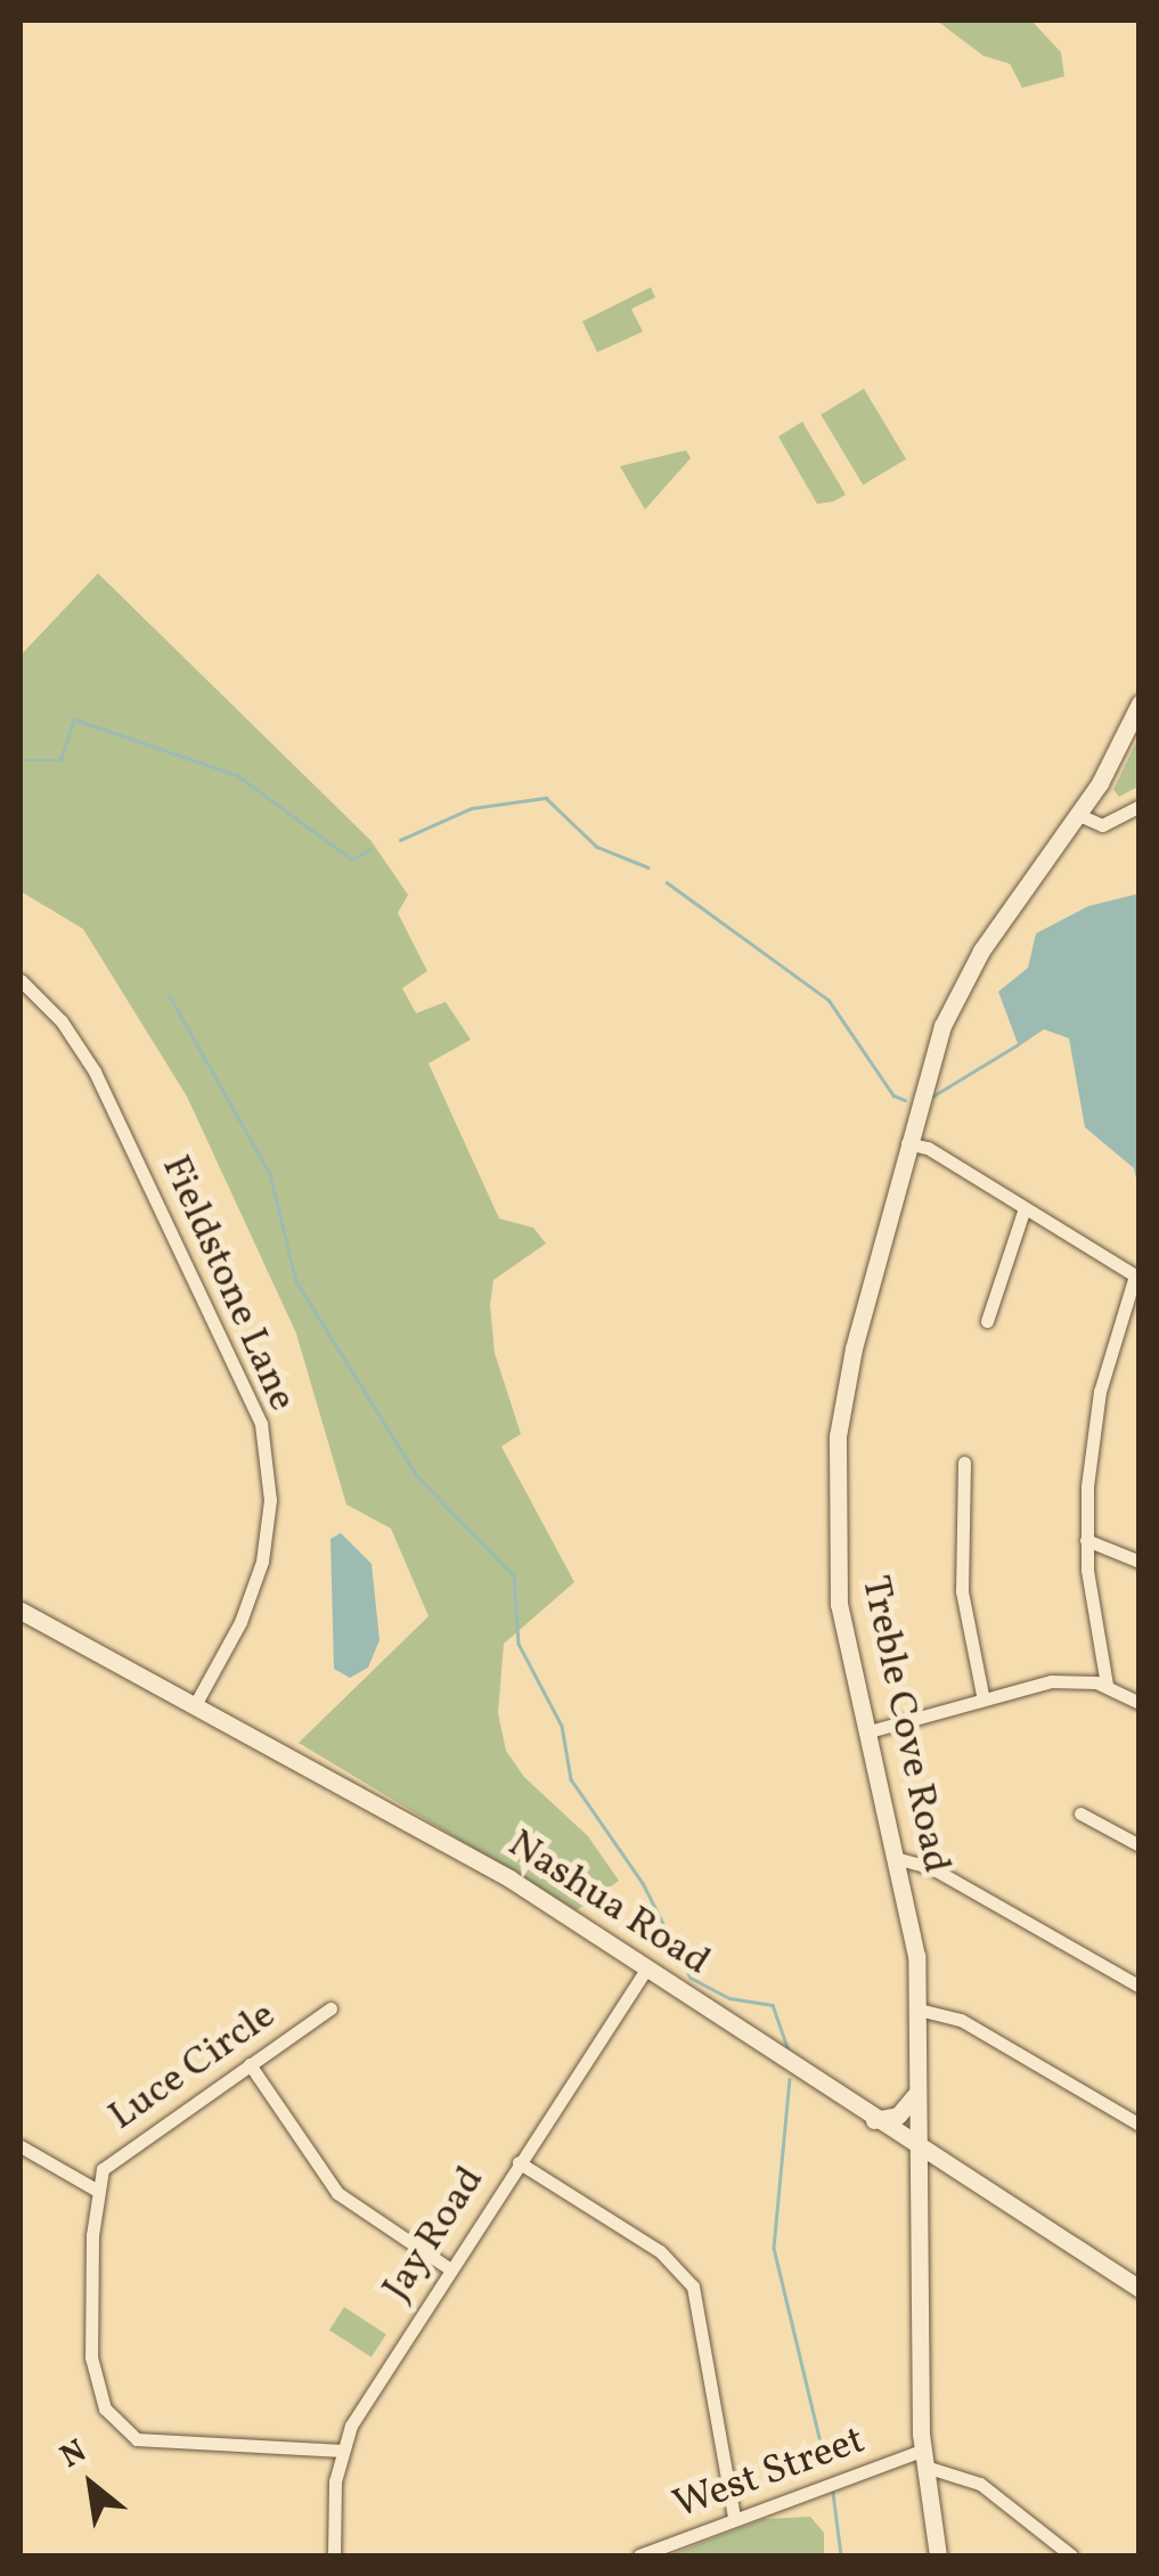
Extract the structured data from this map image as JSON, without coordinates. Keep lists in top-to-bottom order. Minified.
{"streets":{"main road":["Treble Cove Road","Nashua Road"],"street":["Fieldstone Lane","Luce Circle","Jay Road","West Street"]},"crossings":[["Fieldstone Lane","Nashua Road"],["Treble Cove Road","Nashua Road"],["Treble Cove Road","West Street"],["Nashua Road","Jay Road"],["Luce Circle","Jay Road"]],"north":"top left"}
